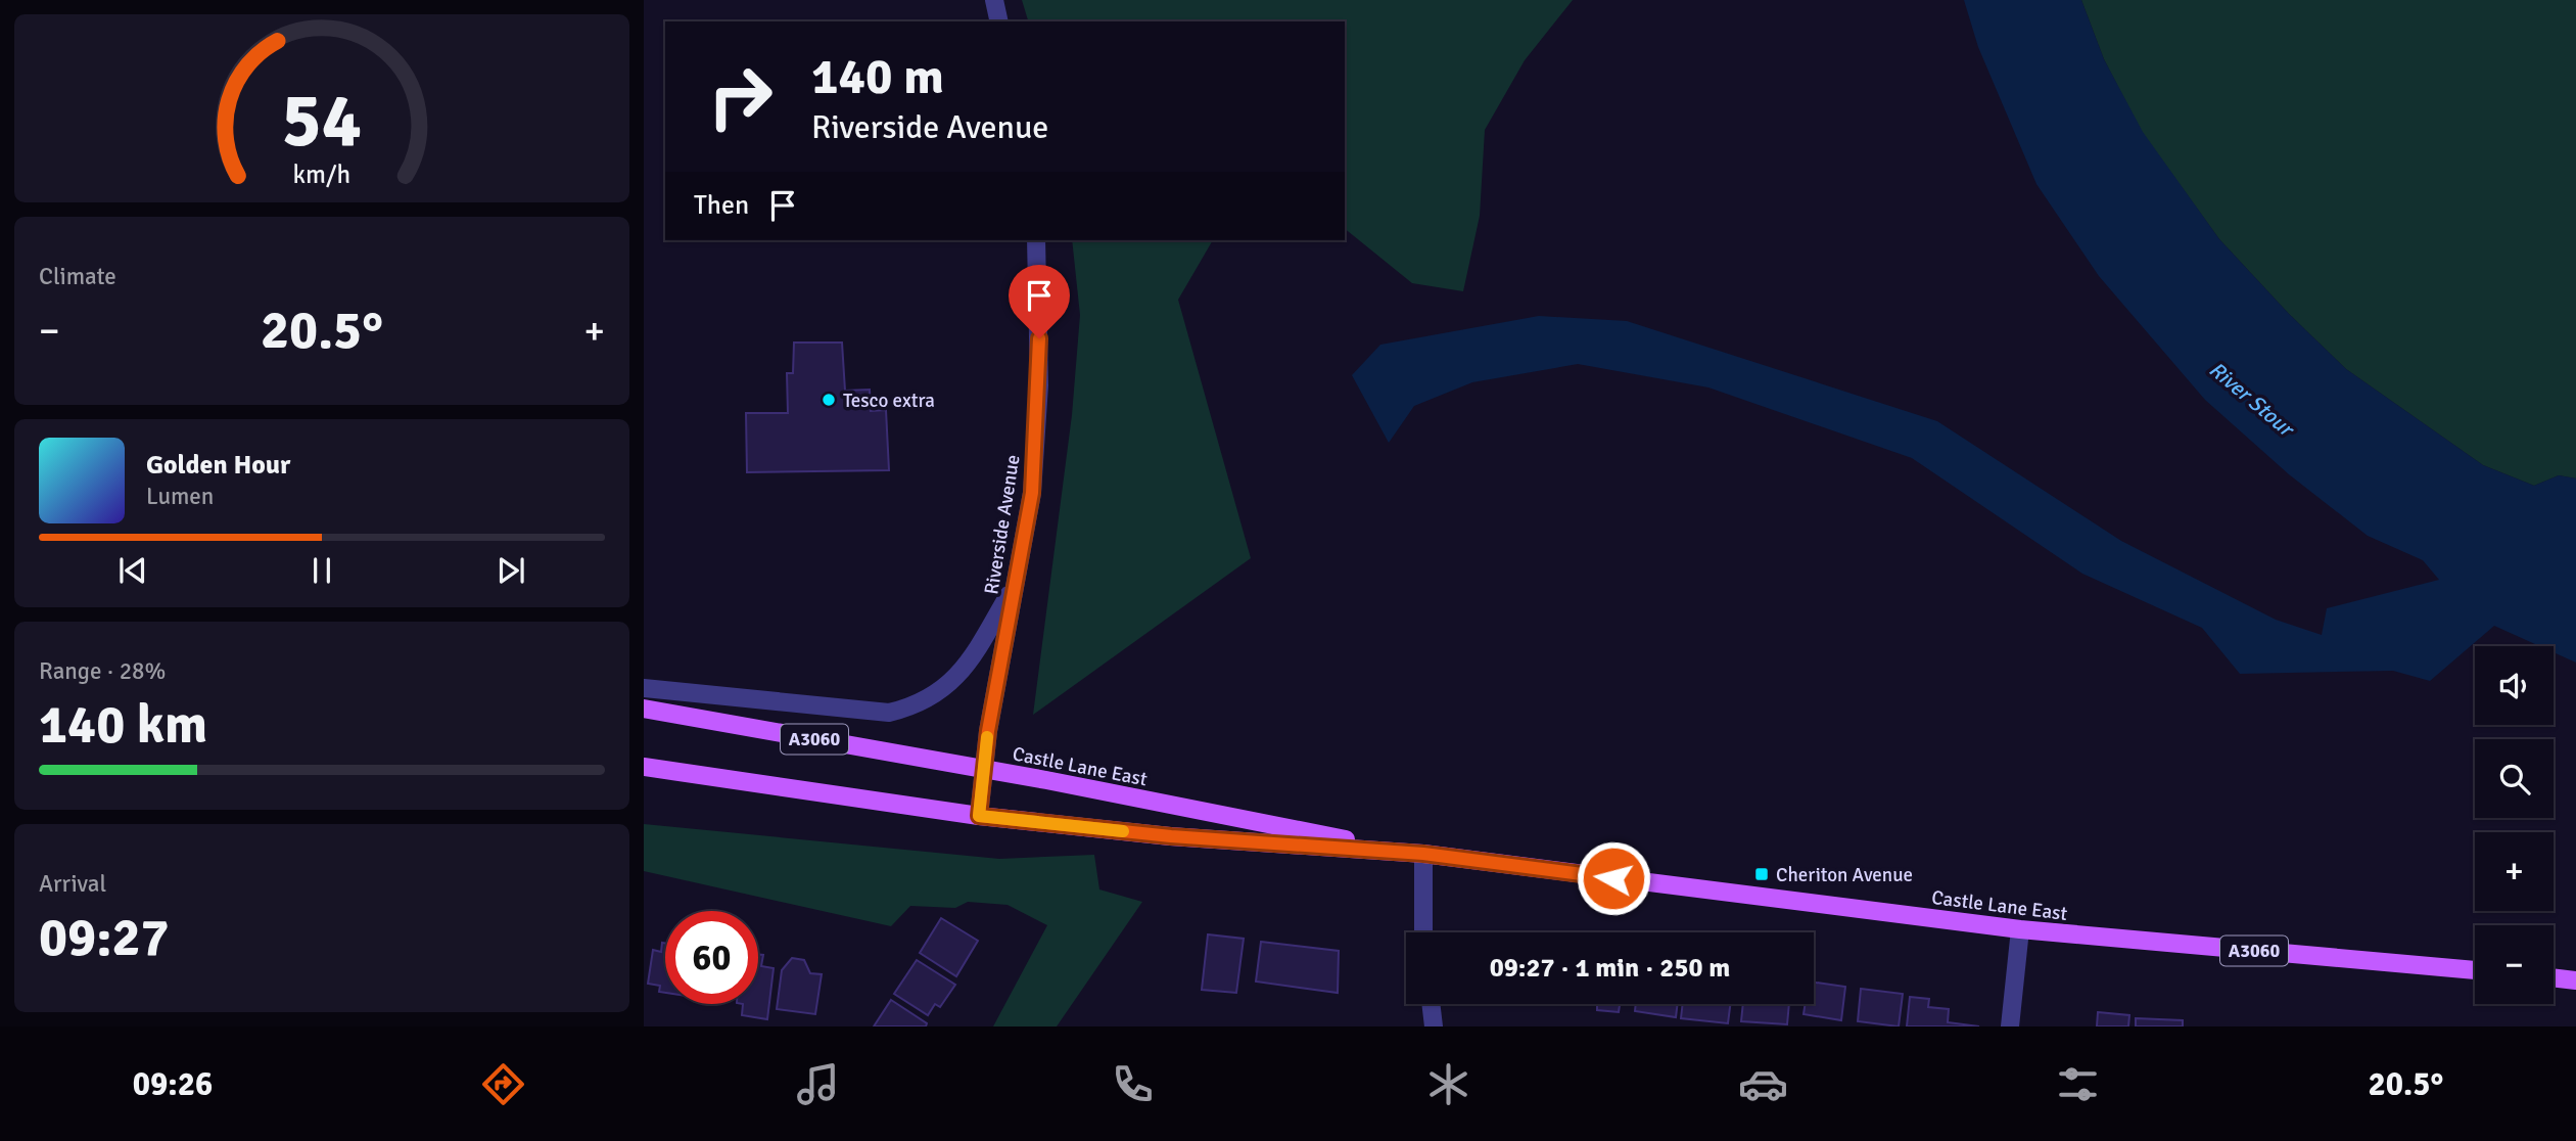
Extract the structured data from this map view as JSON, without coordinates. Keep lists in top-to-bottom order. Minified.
{"streets":{"main road":["A3060","Castle Lane East"],"street":["Riverside Avenue"]},"crossings":[["Riverside Avenue","Castle Lane East"]],"water":["River Stour"],"places":{"other":["Tesco extra"],"transit":["Cheriton Avenue"]},"page":{"turn":["140 m","Riverside Avenue"],"then":"Then","tile":["Climate",["Range · 28%","140 km"],["Arrival","09:27"]],"heat":["−","20.5°","+"],"song":["Golden Hour","Lumen"],"map_buttons":["+","−"],"limit":"60","trip":"09:27 · 1 min · 250 m","tabs":["09:26","20.5°"],"gauge":["54","km/h"]}}
